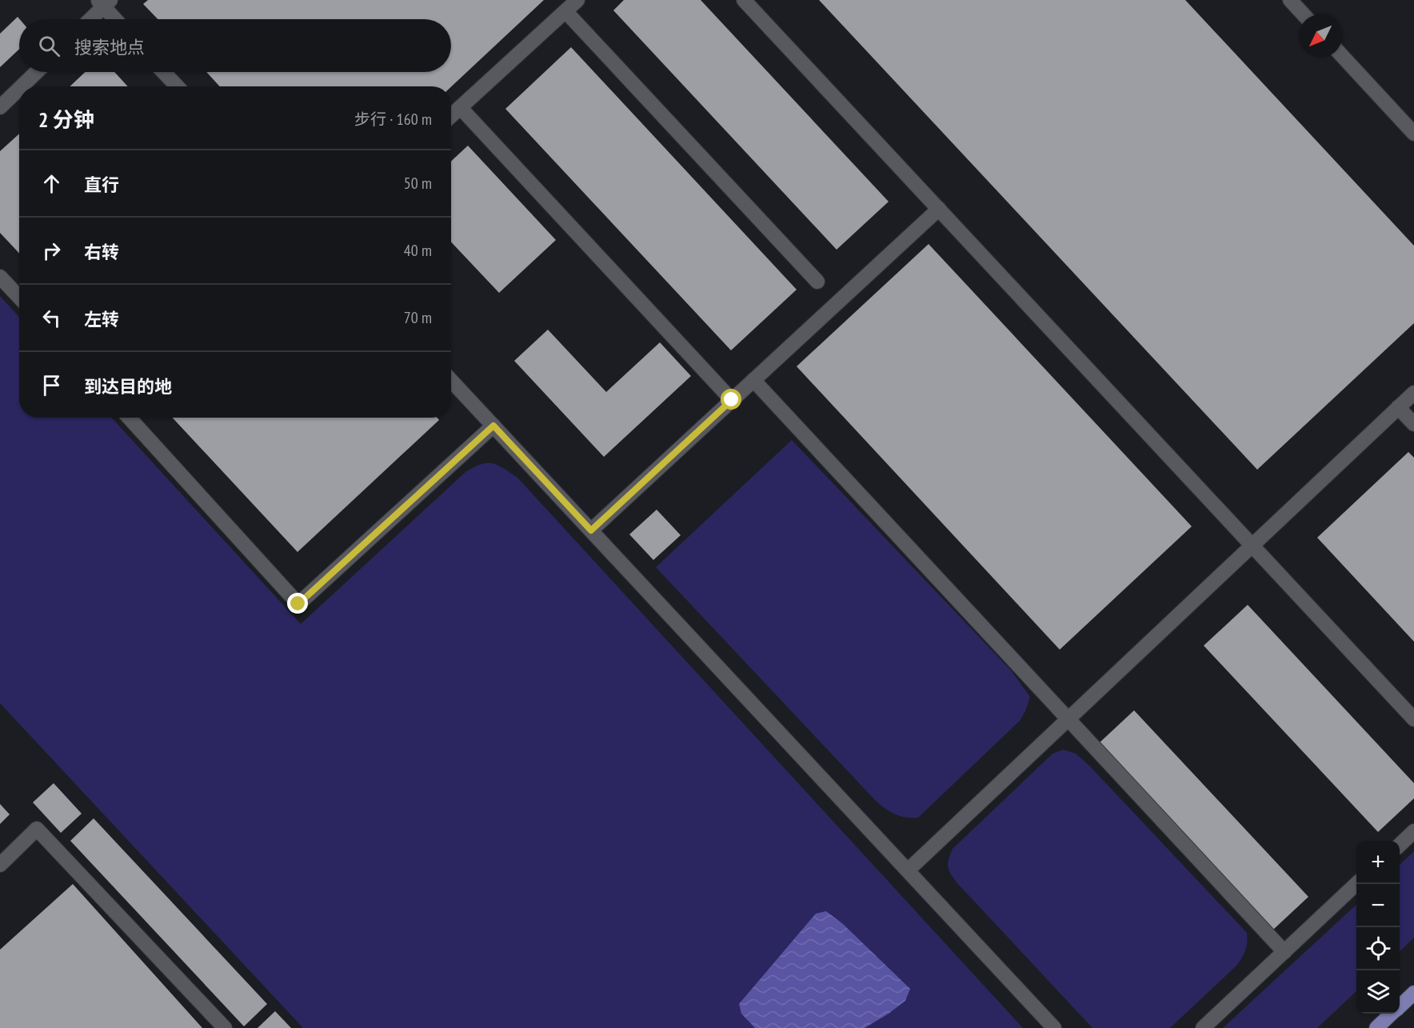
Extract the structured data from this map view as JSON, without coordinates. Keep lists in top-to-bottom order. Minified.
{"north":"bottom left","page":{"search":"搜索地点","heading":["2 分钟","步行 · 160 m"],"list":[["直行","50 m"],["右转","40 m"],["左转","70 m"],"到达目的地"],"map_buttons":["+","−"]}}
